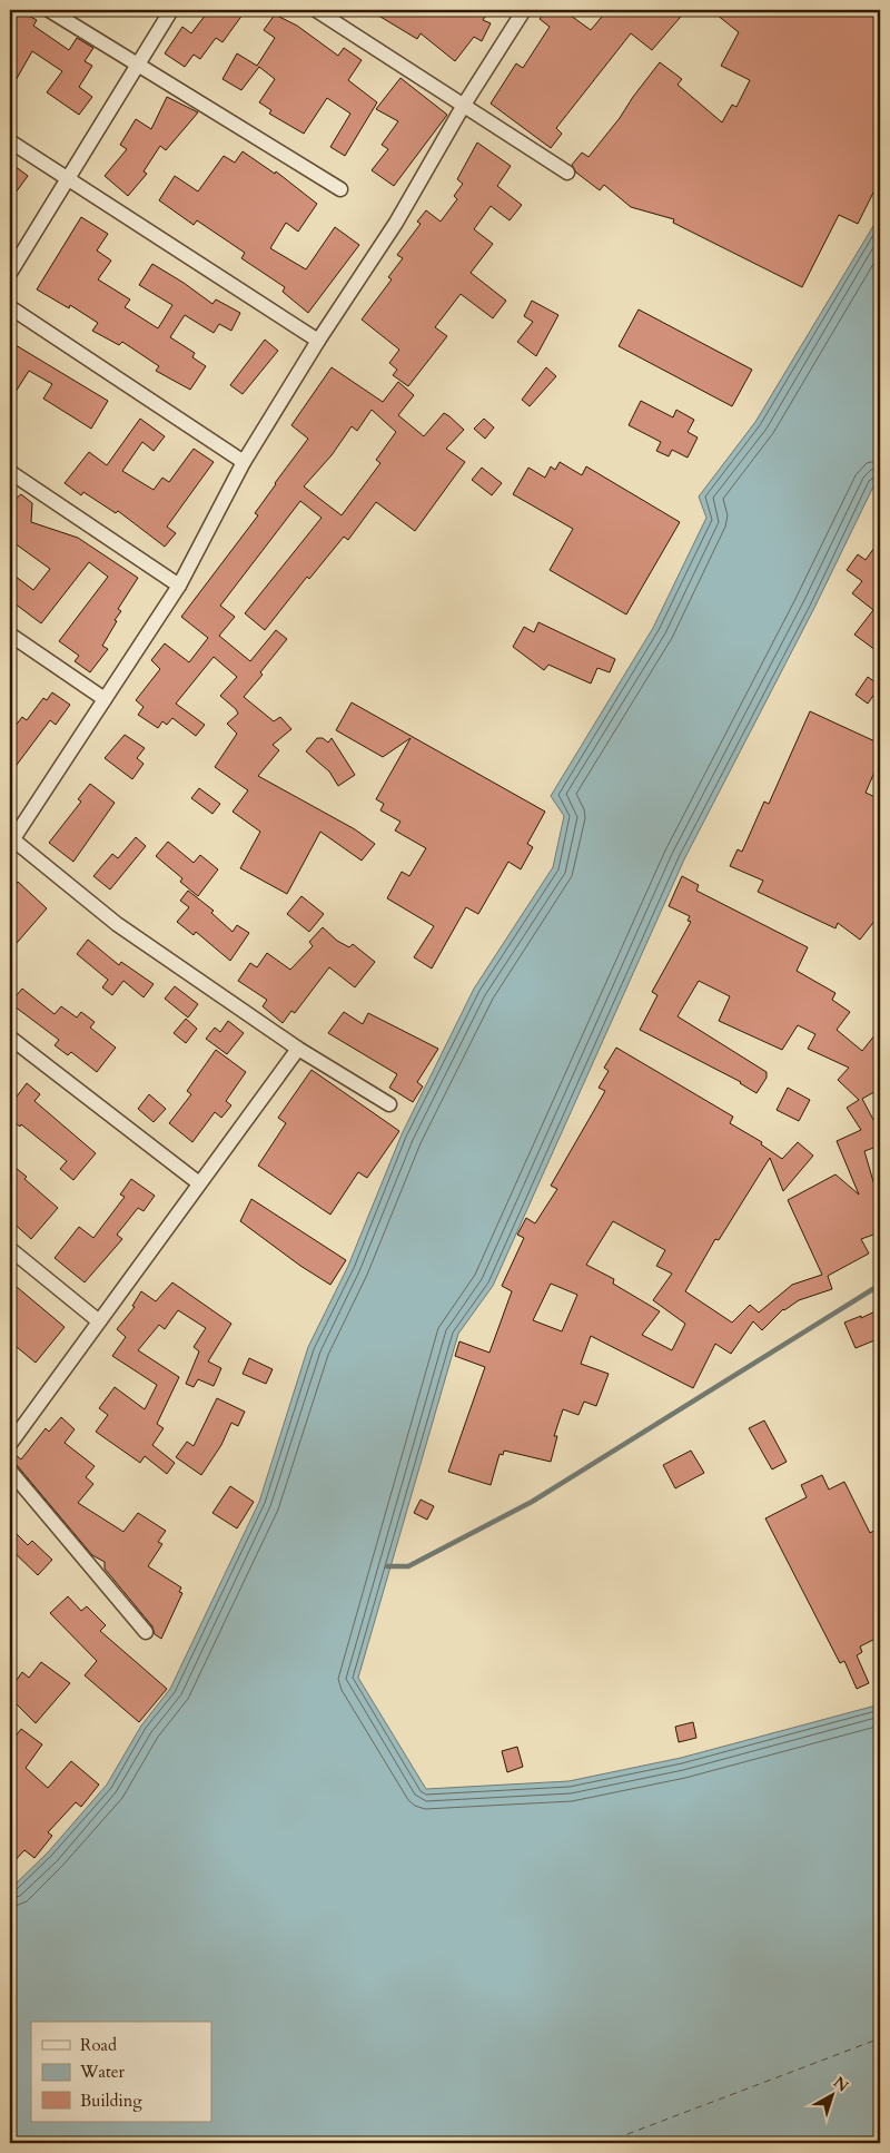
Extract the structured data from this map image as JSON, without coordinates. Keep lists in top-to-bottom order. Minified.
{"legend":["Road","Water","Building"],"north":"top right"}
